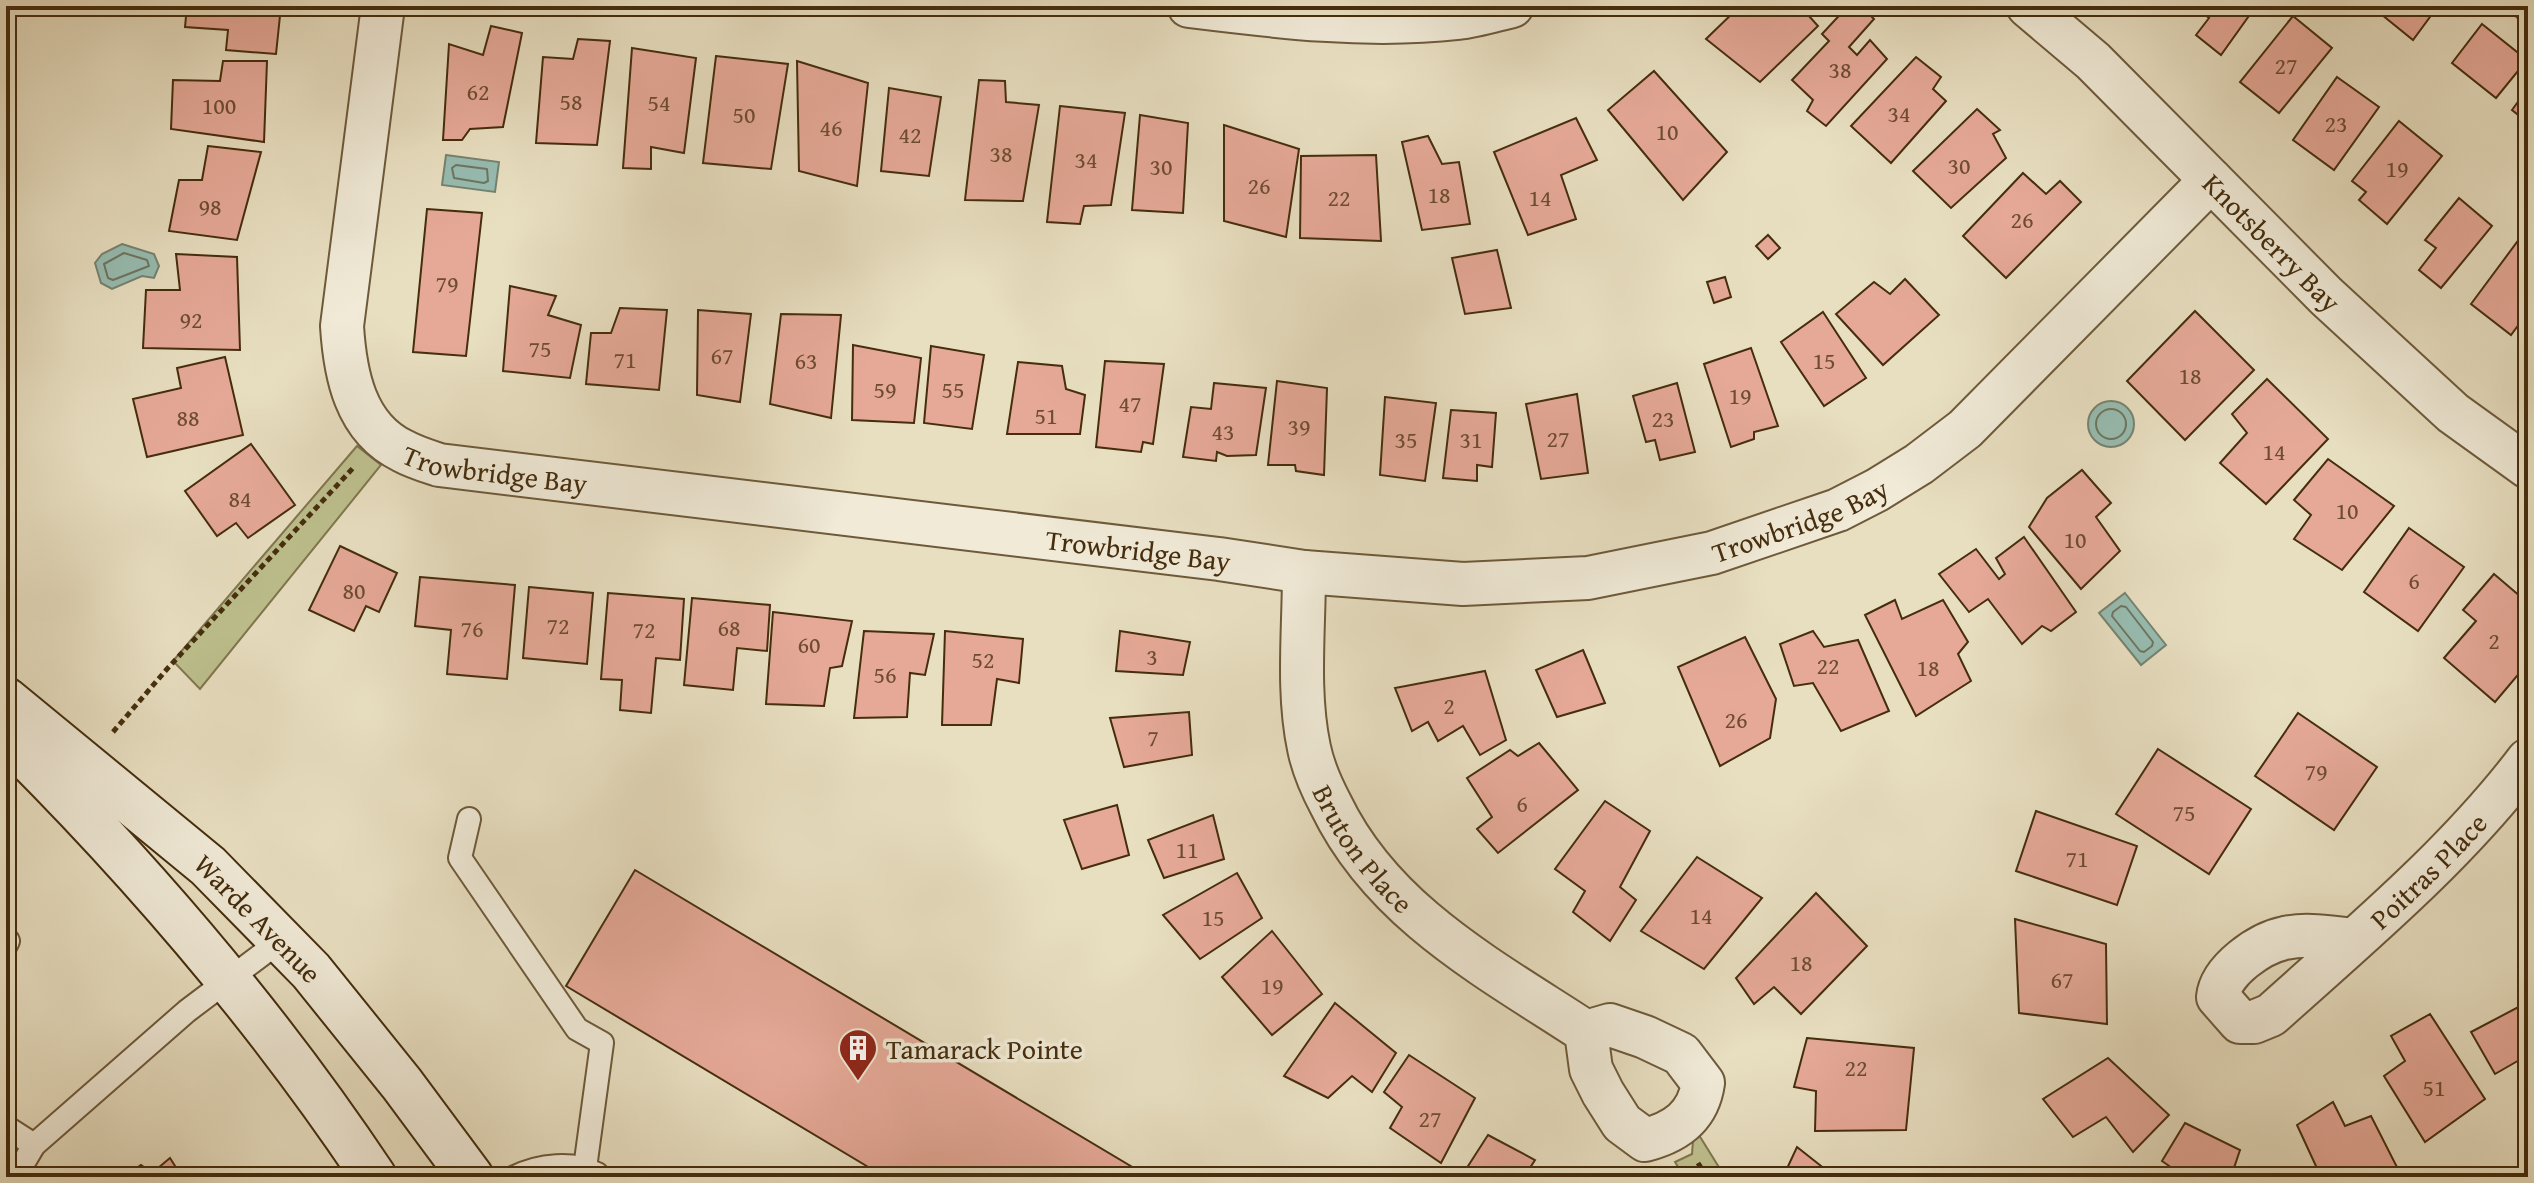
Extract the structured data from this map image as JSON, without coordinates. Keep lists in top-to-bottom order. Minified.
{"streets":{"main road":["Warde Avenue"],"street":["Knotsberry Bay","Trowbridge Bay","Bruton Place","Poitras Place"]},"crossings":[["Knotsberry Bay","Trowbridge Bay"],["Trowbridge Bay","Bruton Place"]],"places":{"building":["Tamarack Pointe"]},"house_numbers":["27","38","62","58","54","100","34","50","23","46","10","42","38","34","30","30","19","26","18","22","14","98","26","79","92","75","67","71","63","15","18","59","55","19","47","51","88","23","39","43","27","35","31","14","84","10","10","6","80","72","68","76","72","2","60","3","52","22","18","56","2","26","7","79","6","75","11","71","14","15","18","67","19","22","51","27"]}
